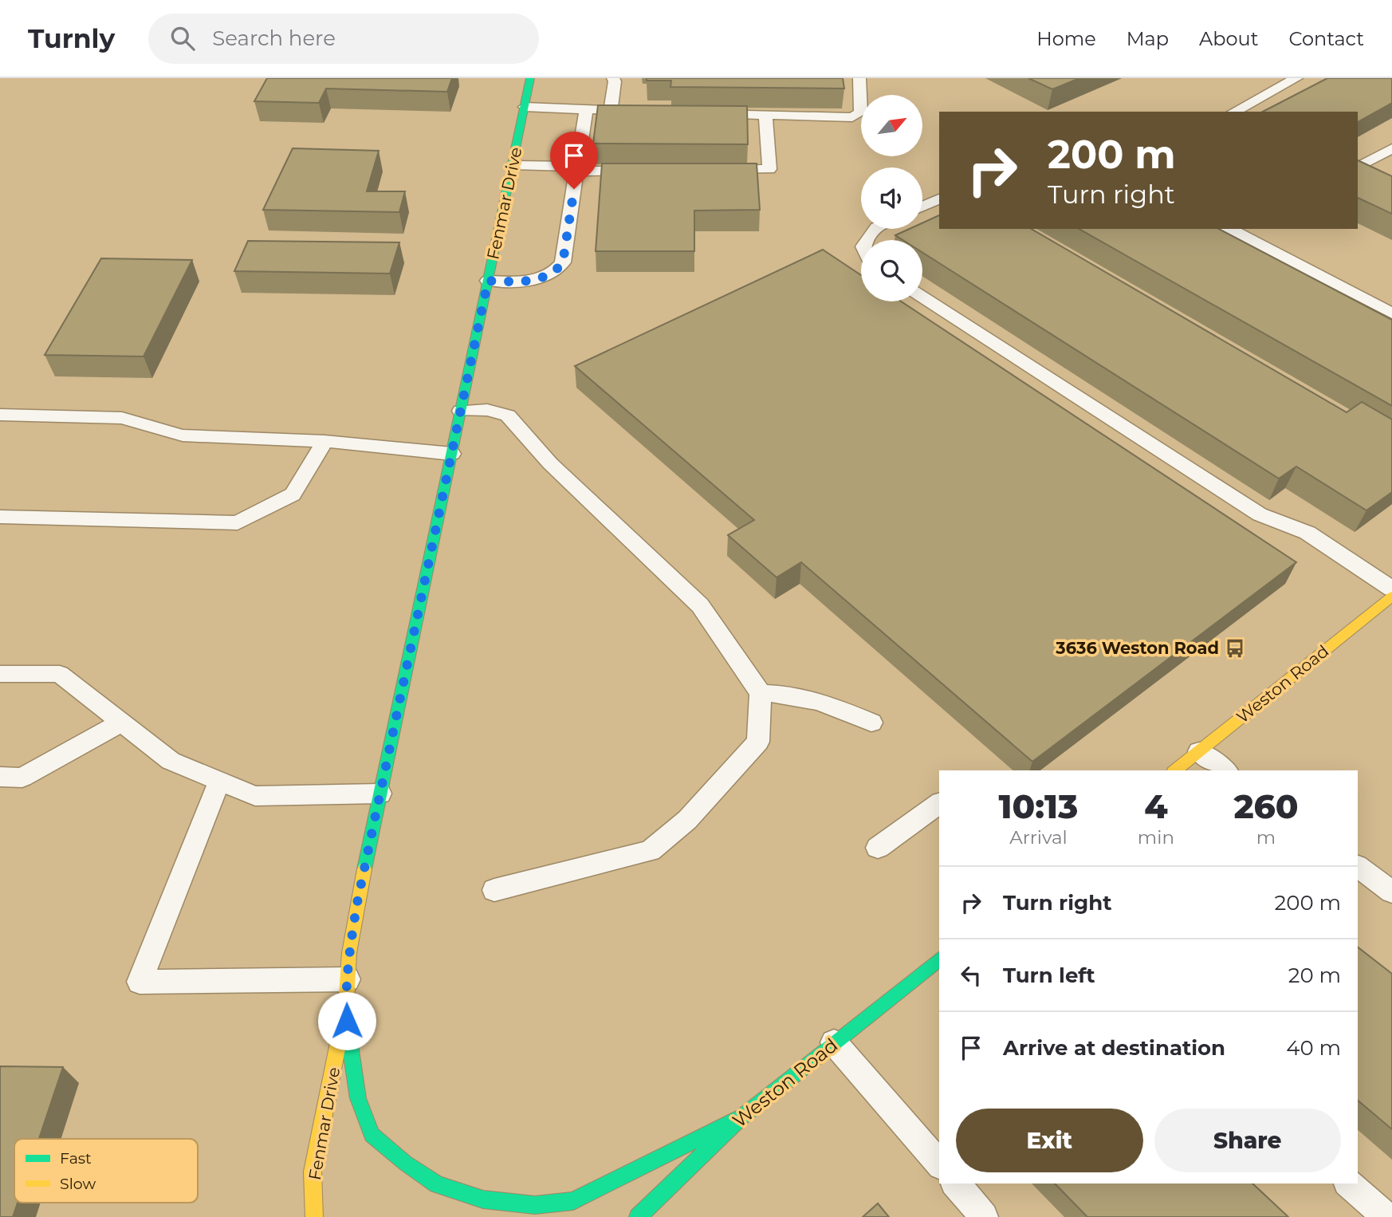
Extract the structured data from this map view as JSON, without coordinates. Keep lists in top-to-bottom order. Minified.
{"streets":{"street":["Fenmar Drive","Weston Road"]},"places":{"bus stop":["3636 Weston Road"]},"legend":["Fast","Slow"],"north":"top right","page":{"header":"Turnly","search":"Search here","nav":["Home","Map","About","Contact"],"turn":["200 m","Turn right"],"eta":["10:13","Arrival","4","min","260","m"],"list":[{"name":"Turn right","value":"200 m"},{"name":"Turn left","value":"20 m"},{"name":"Arrive at destination","value":"40 m"}],"buttons":["Exit","Share"]}}
